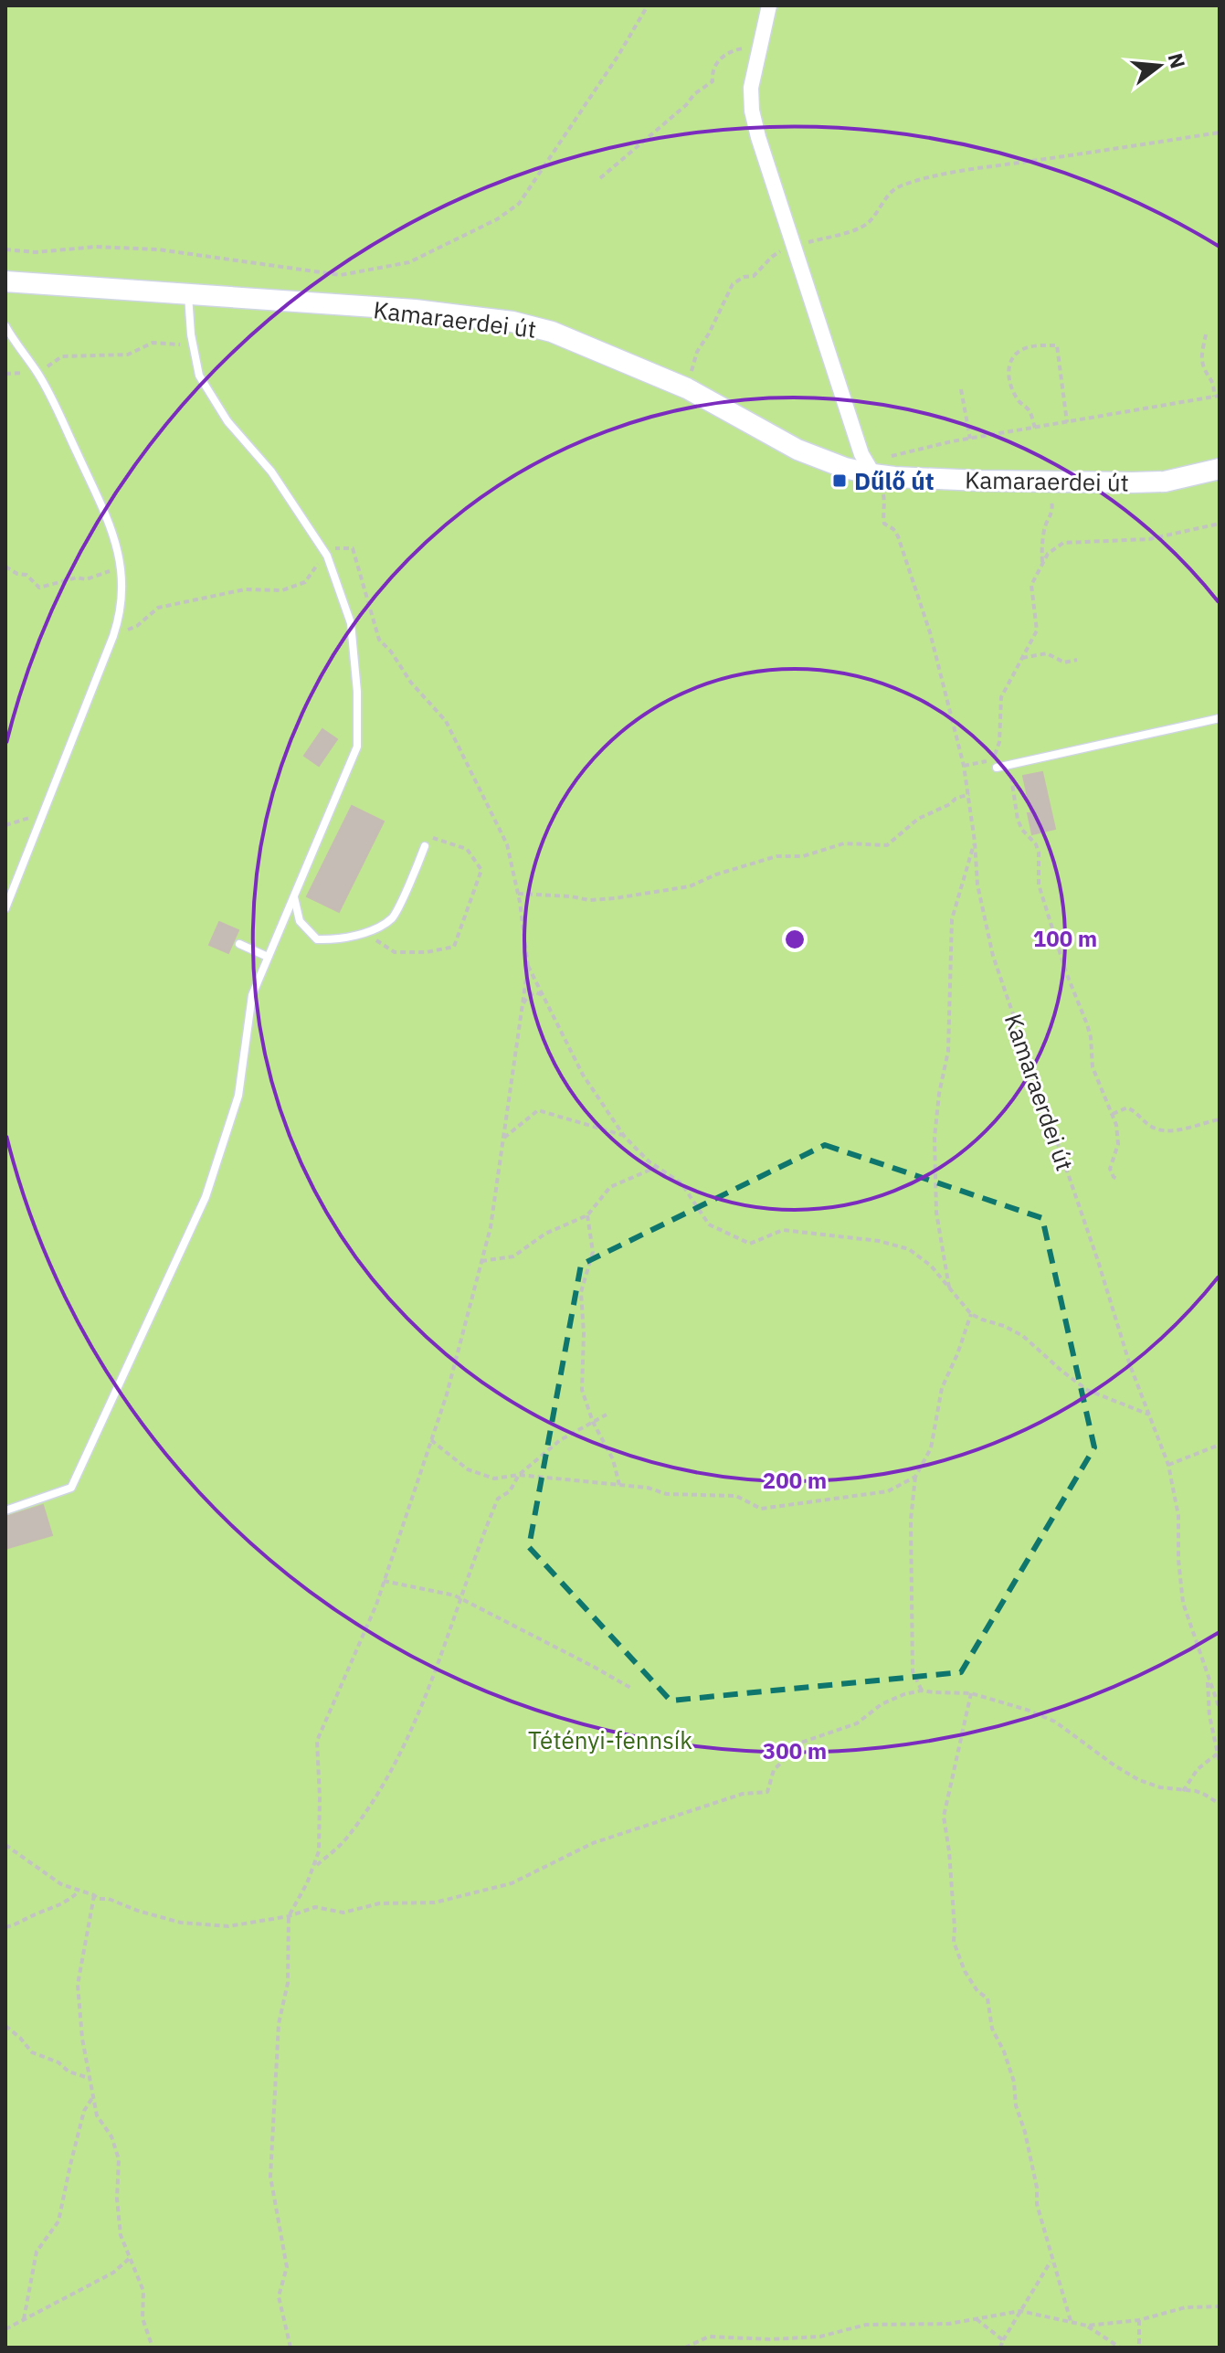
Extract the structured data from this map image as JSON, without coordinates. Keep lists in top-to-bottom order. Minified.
{"streets":{"street":["Kamaraerdei út"]},"parks":["Tétényi-fennsík"],"places":{"transit":["Dűlő út"]},"north":"right","rings":["100 m","200 m","300 m"]}
